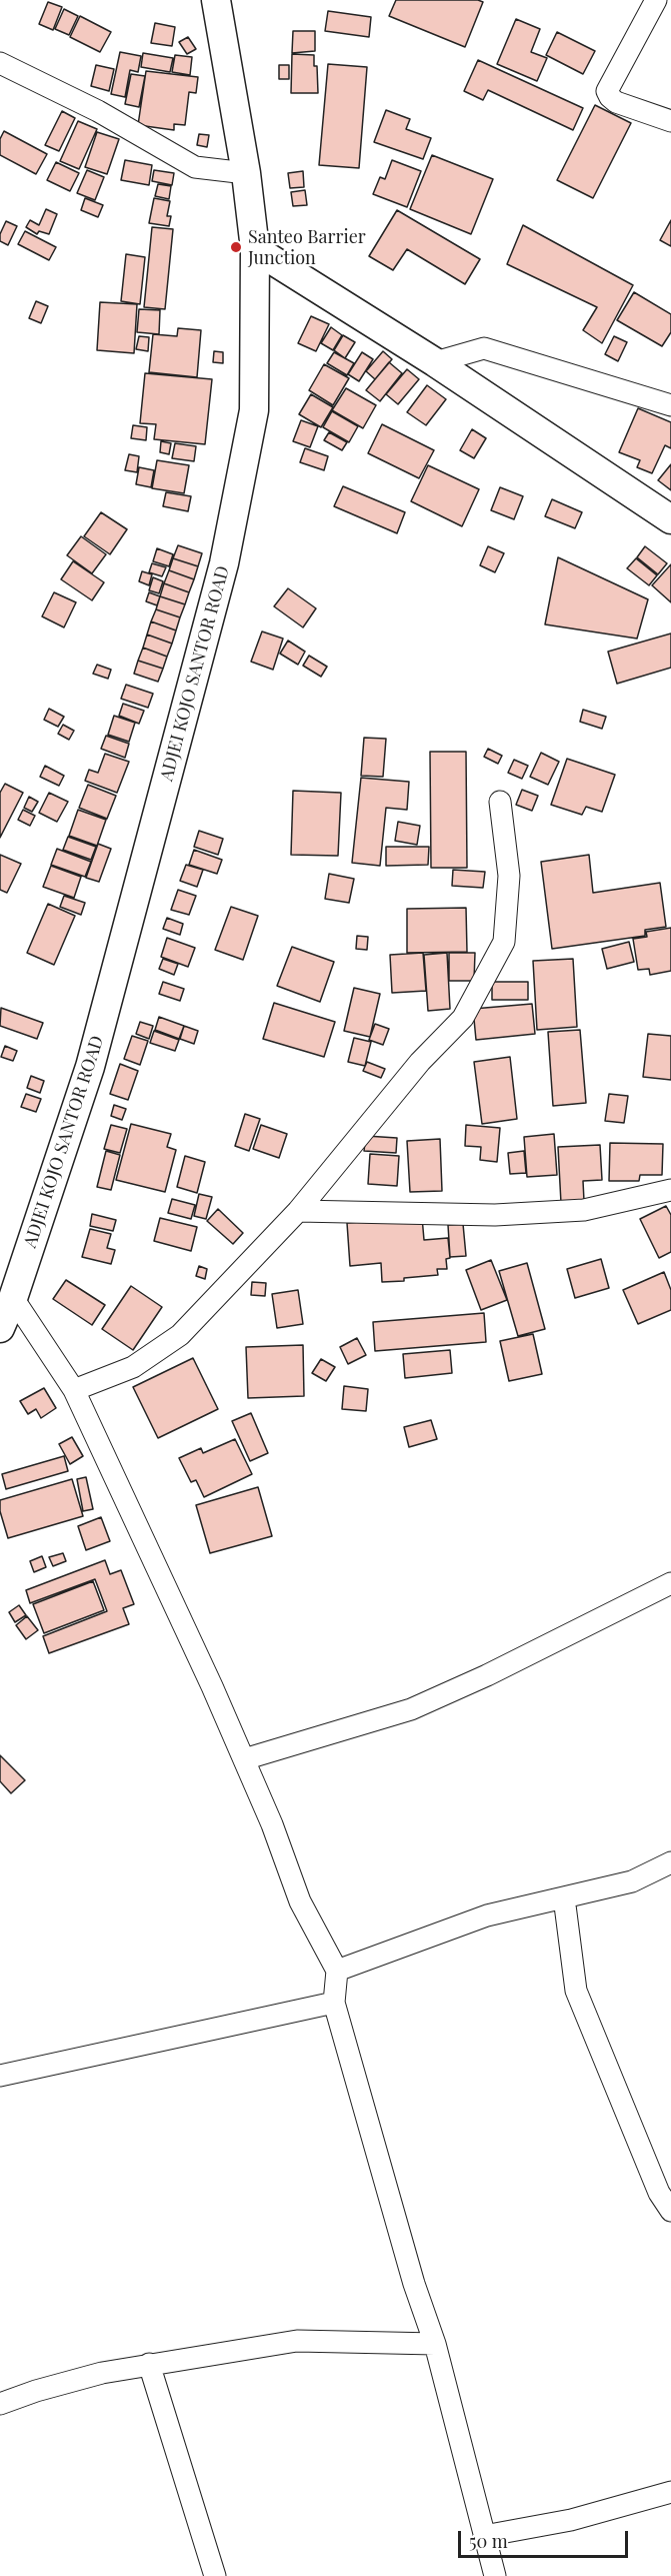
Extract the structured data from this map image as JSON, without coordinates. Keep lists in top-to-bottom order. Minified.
{"streets":{"street":["ADJEI KOJO SANTOR ROAD"]},"places":["Santeo Barrier Junction"],"scale_bar":"50 m"}
